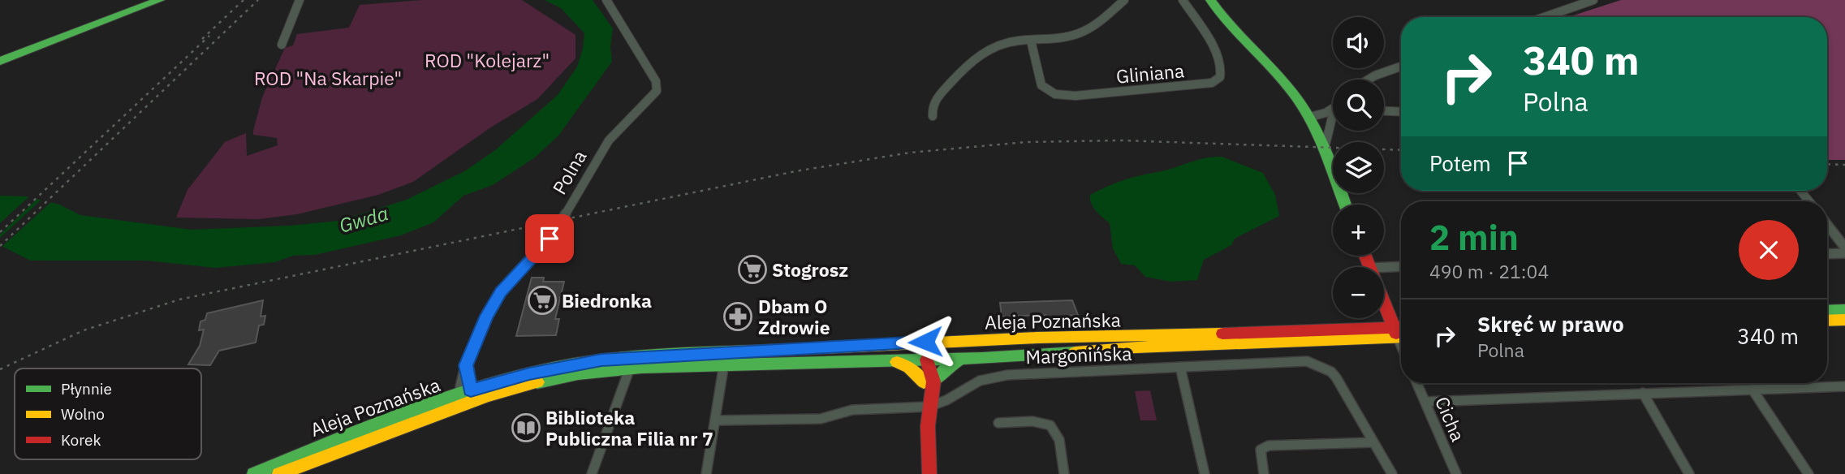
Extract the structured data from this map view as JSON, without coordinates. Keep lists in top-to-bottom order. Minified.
{"streets":{"main road":["Aleja Poznańska"],"street":["Gliniana","Polna","Margonińska","Cicha"]},"crossings":[["Polna","Aleja Poznańska"]],"water":["Gwda"],"parks":["ROD \"Kolejarz\"","ROD \"Na Skarpie\""],"places":{"supermarket":["Stogrosz","Biedronka"],"pharmacy":["Dbam O Zdrowie"],"library":["Biblioteka Publiczna Filia nr 7"]},"legend":["Płynnie","Wolno","Korek"],"page":{"map_buttons":["+","−"],"turn":["340 m","Polna"],"then":"Potem","heading":["2 min","490 m · 21:04"],"list":[{"name":"Skręć w prawo","note":"Polna","value":"340 m"}]}}
